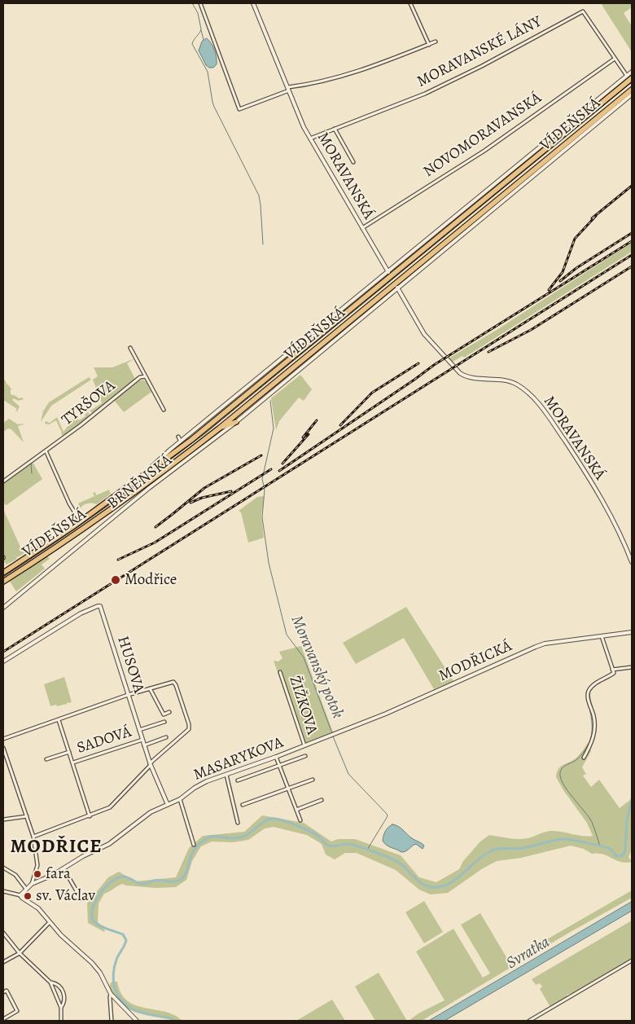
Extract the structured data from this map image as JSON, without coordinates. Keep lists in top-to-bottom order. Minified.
{"streets":{"highway":["VÍDEŇSKÁ"],"street":["MORAVANSKÉ LÁNY","NOVOMORAVANSKÁ","MORAVANSKÁ","TYRŠOVA","BRNĚNSKÁ","MODŘICKÁ","HUSOVA","ŽIŽKOVA","SADOVÁ","MASARYKOVA"]},"crossings":[["MORAVANSKÉ LÁNY","VÍDEŇSKÁ"],["MORAVANSKÉ LÁNY","NOVOMORAVANSKÁ"],["MORAVANSKÉ LÁNY","MORAVANSKÁ"],["VÍDEŇSKÁ","MORAVANSKÁ"],["VÍDEŇSKÁ","BRNĚNSKÁ"],["NOVOMORAVANSKÁ","MORAVANSKÁ"],["MODŘICKÁ","MASARYKOVA"],["HUSOVA","SADOVÁ"],["HUSOVA","MASARYKOVA"],["ŽIŽKOVA","MASARYKOVA"]],"districts":["MODŘICE"],"water":["Moravanský potok","Svratka"],"places":["Modřice","fara","sv. Václav"]}
